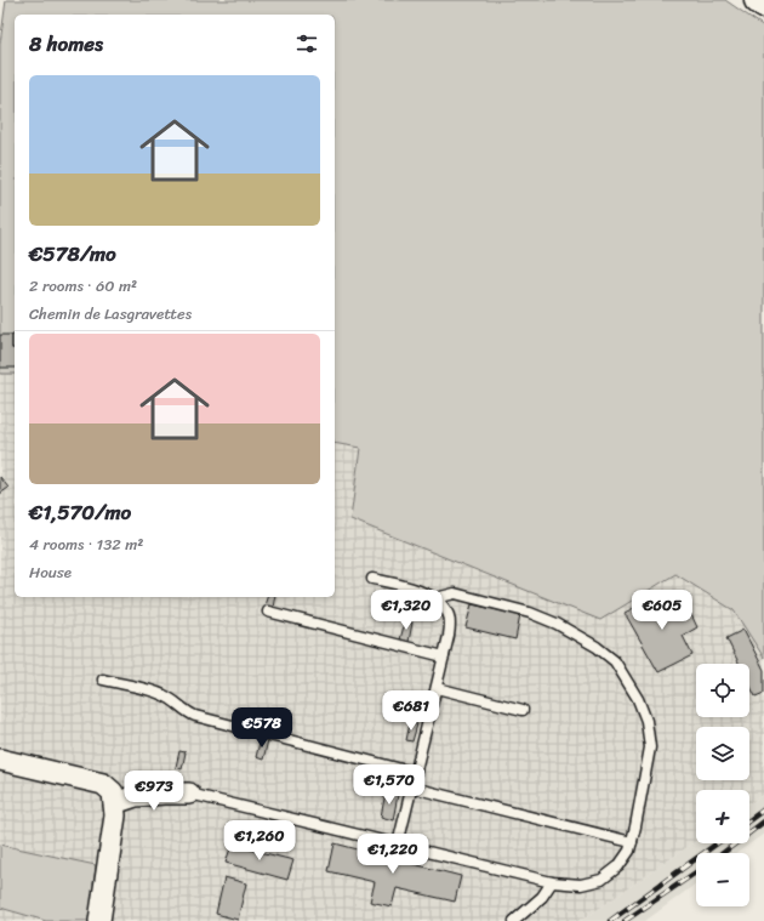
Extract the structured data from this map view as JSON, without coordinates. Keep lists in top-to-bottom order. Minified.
{"page":{"heading":"8 homes","list":[{"name":"€578/mo","note":"2 rooms · 60 m² · Chemin de Lasgravettes"},{"name":"€1,570/mo","note":"4 rooms · 132 m² · House"}],"price":["€1,320","€605","€681","€578","€1,570","€973","€1,260","€1,220"],"map_buttons":["+","−"]}}
